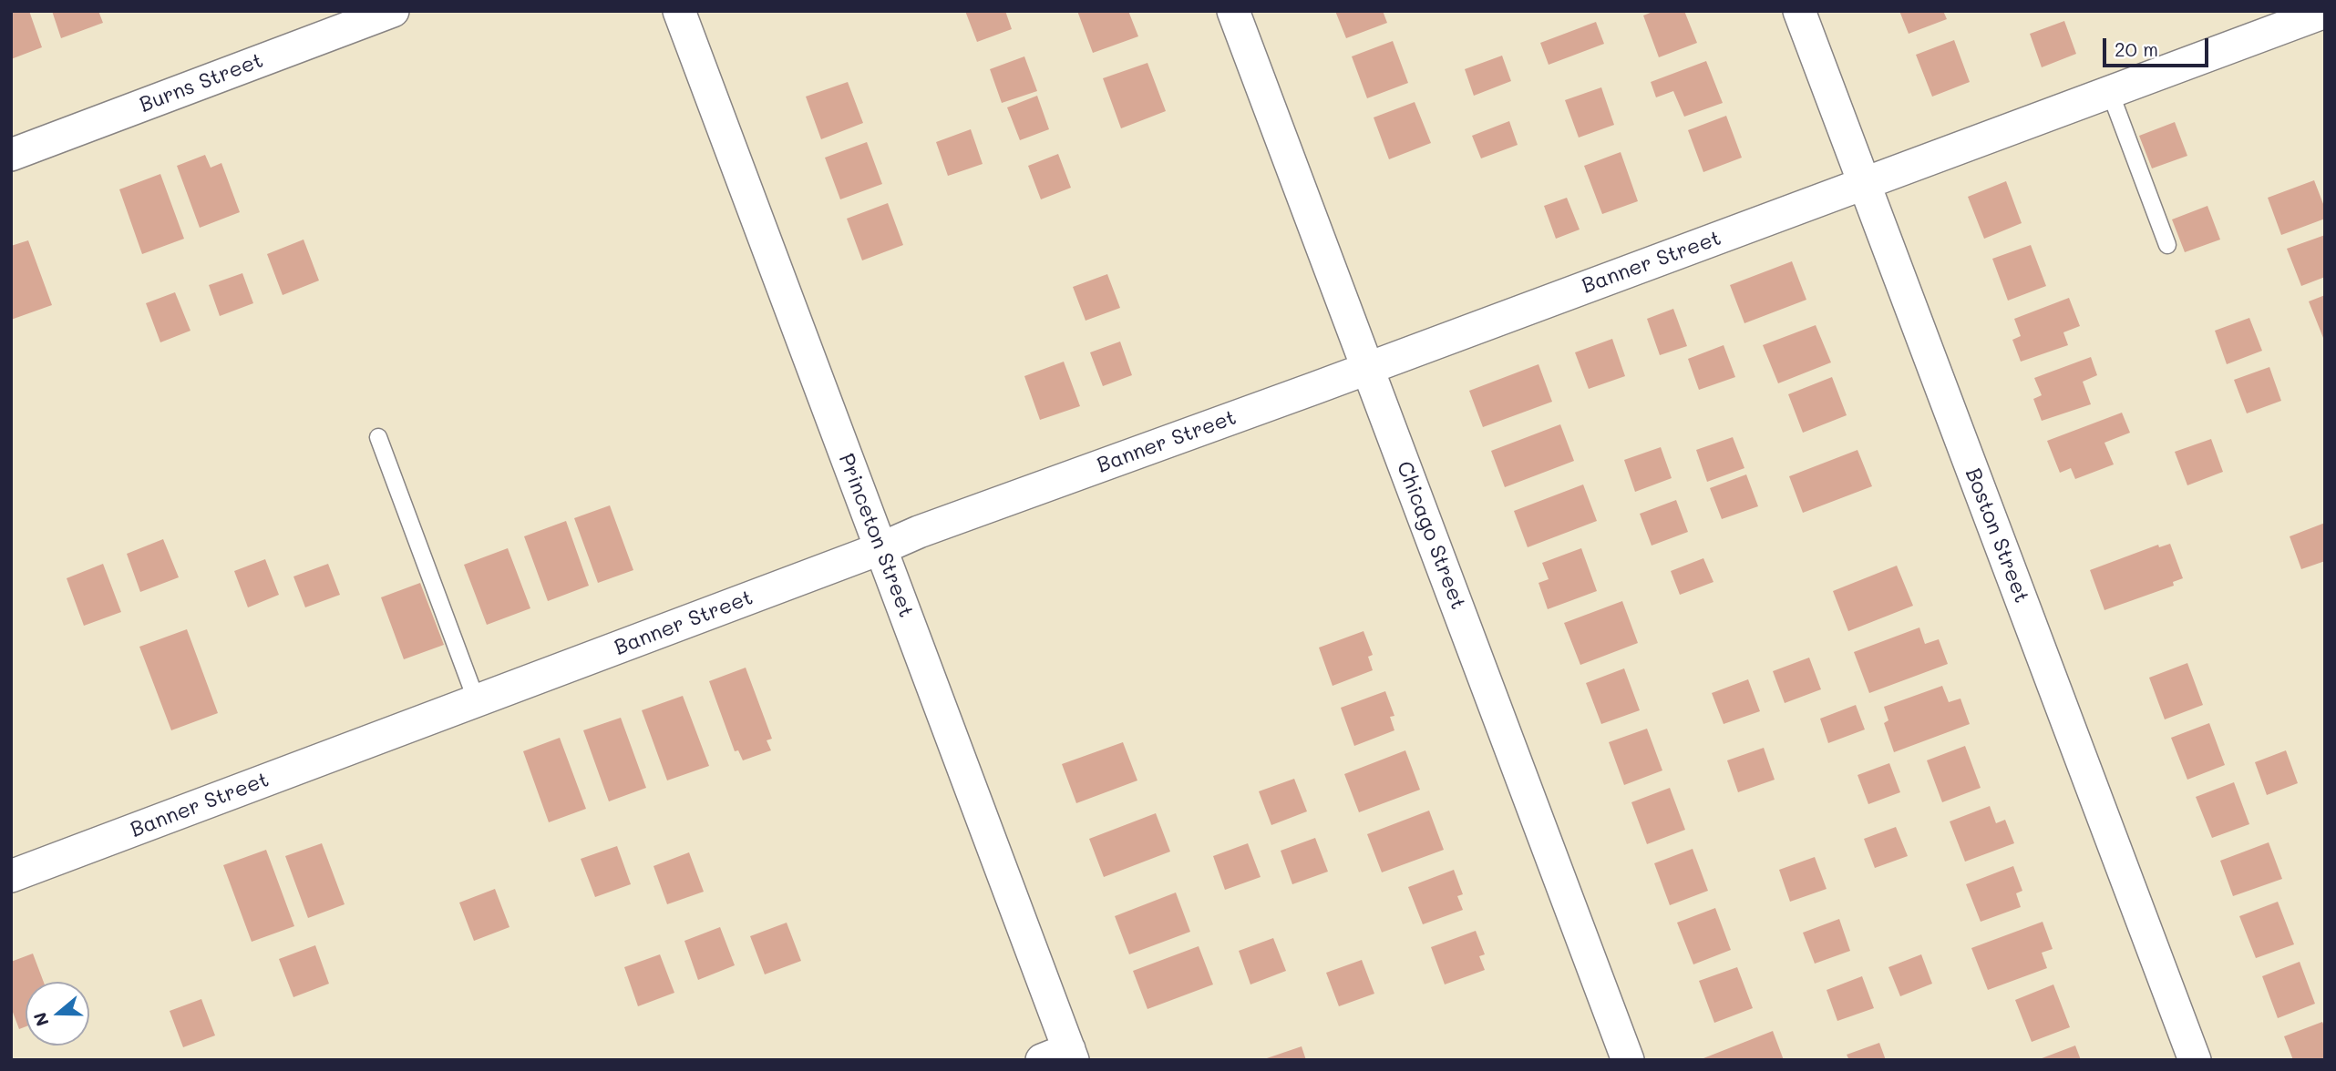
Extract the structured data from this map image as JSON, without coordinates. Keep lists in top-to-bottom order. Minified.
{"streets":{"street":["Burns Street","Banner Street","Princeton Street","Chicago Street","Boston Street"]},"crossings":[["Banner Street","Princeton Street"],["Banner Street","Chicago Street"],["Banner Street","Boston Street"]],"scale_bar":"20 m","north":"left"}
